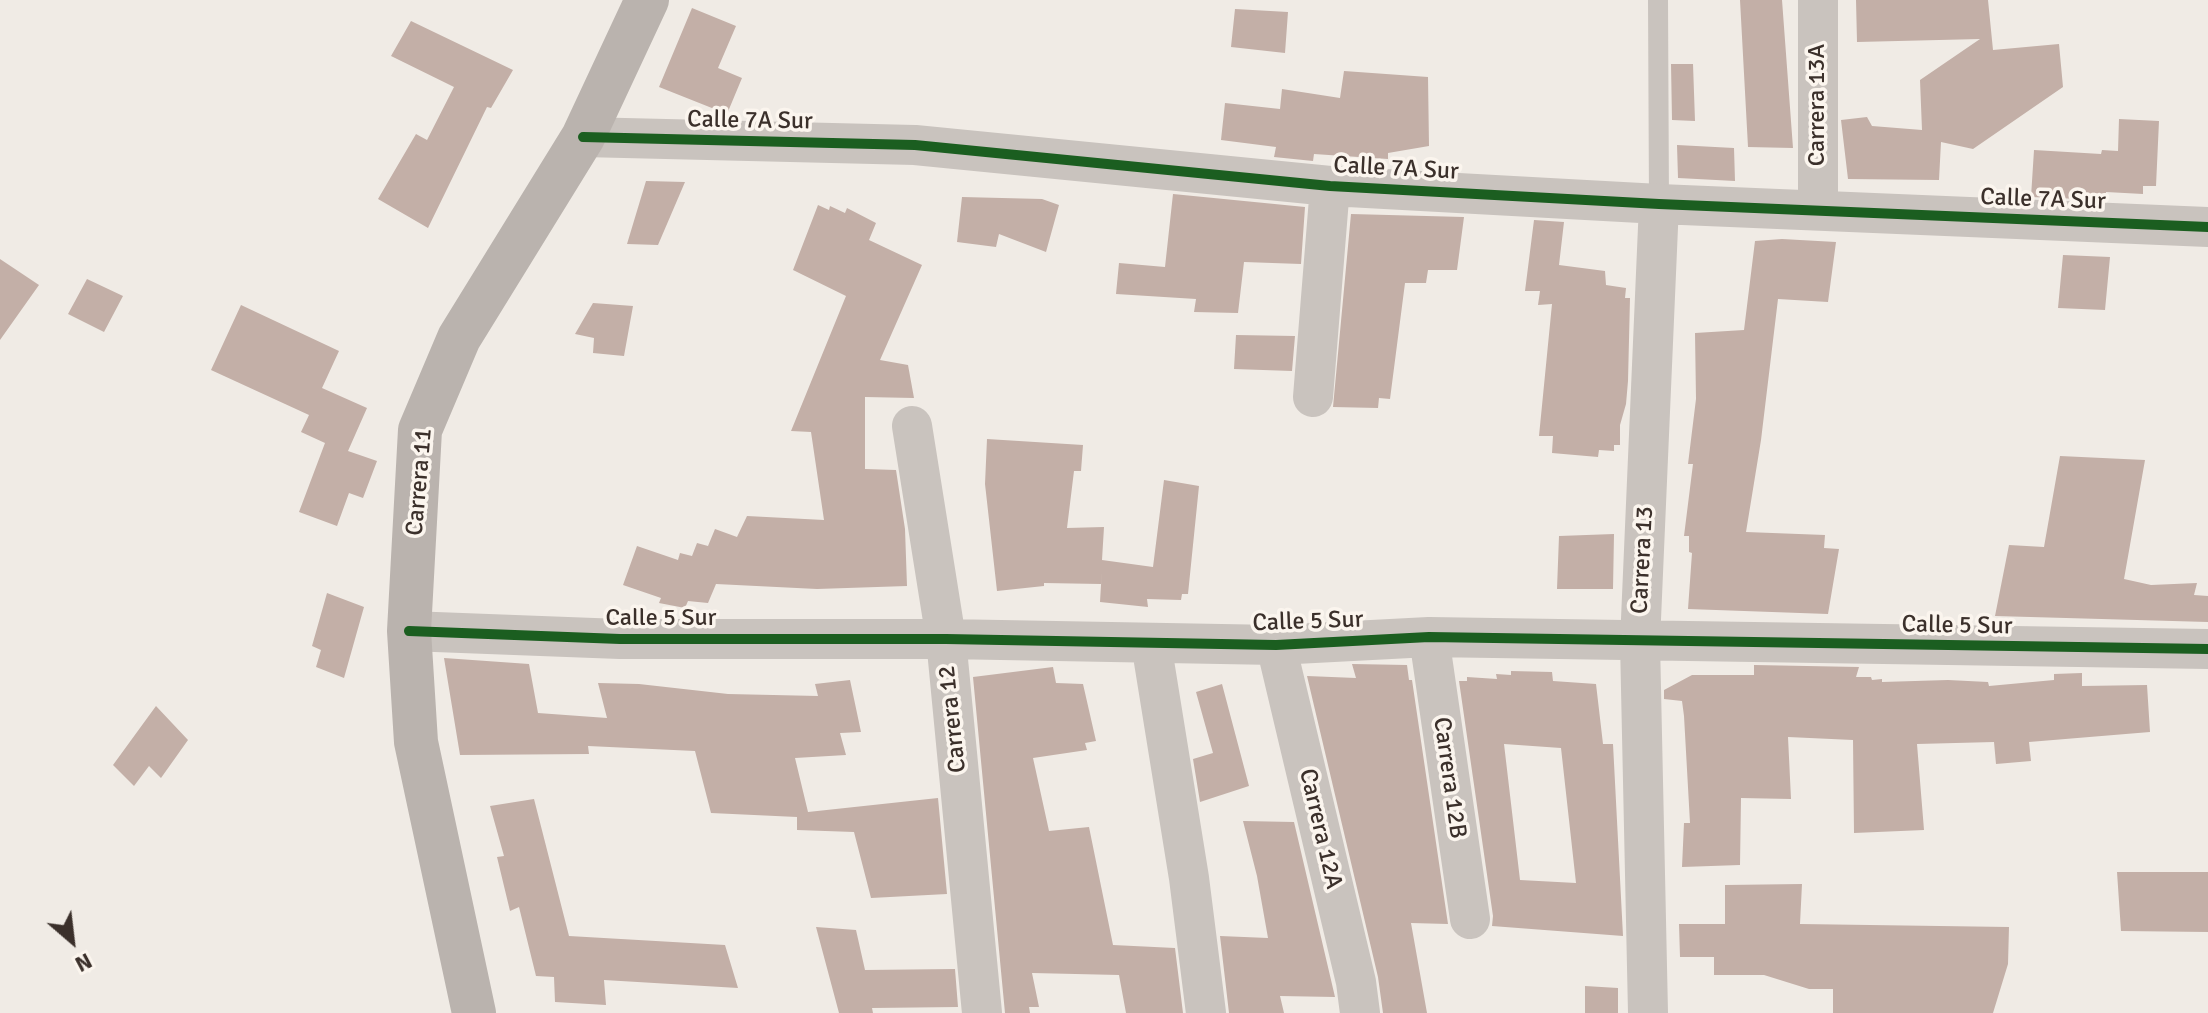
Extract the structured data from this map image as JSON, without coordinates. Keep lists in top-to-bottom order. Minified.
{"streets":{"main road":["Carrera 11"],"street":["Carrera 13A","Calle 7A Sur","Carrera 13","Calle 5 Sur","Carrera 12","Carrera 12B","Carrera 12A"]},"crossings":[["Carrera 13A","Calle 7A Sur"],["Calle 7A Sur","Carrera 11"],["Calle 7A Sur","Carrera 13"],["Carrera 11","Calle 5 Sur"],["Carrera 13","Calle 5 Sur"],["Calle 5 Sur","Carrera 12"],["Calle 5 Sur","Carrera 12B"],["Calle 5 Sur","Carrera 12A"]],"north":"bottom right"}
